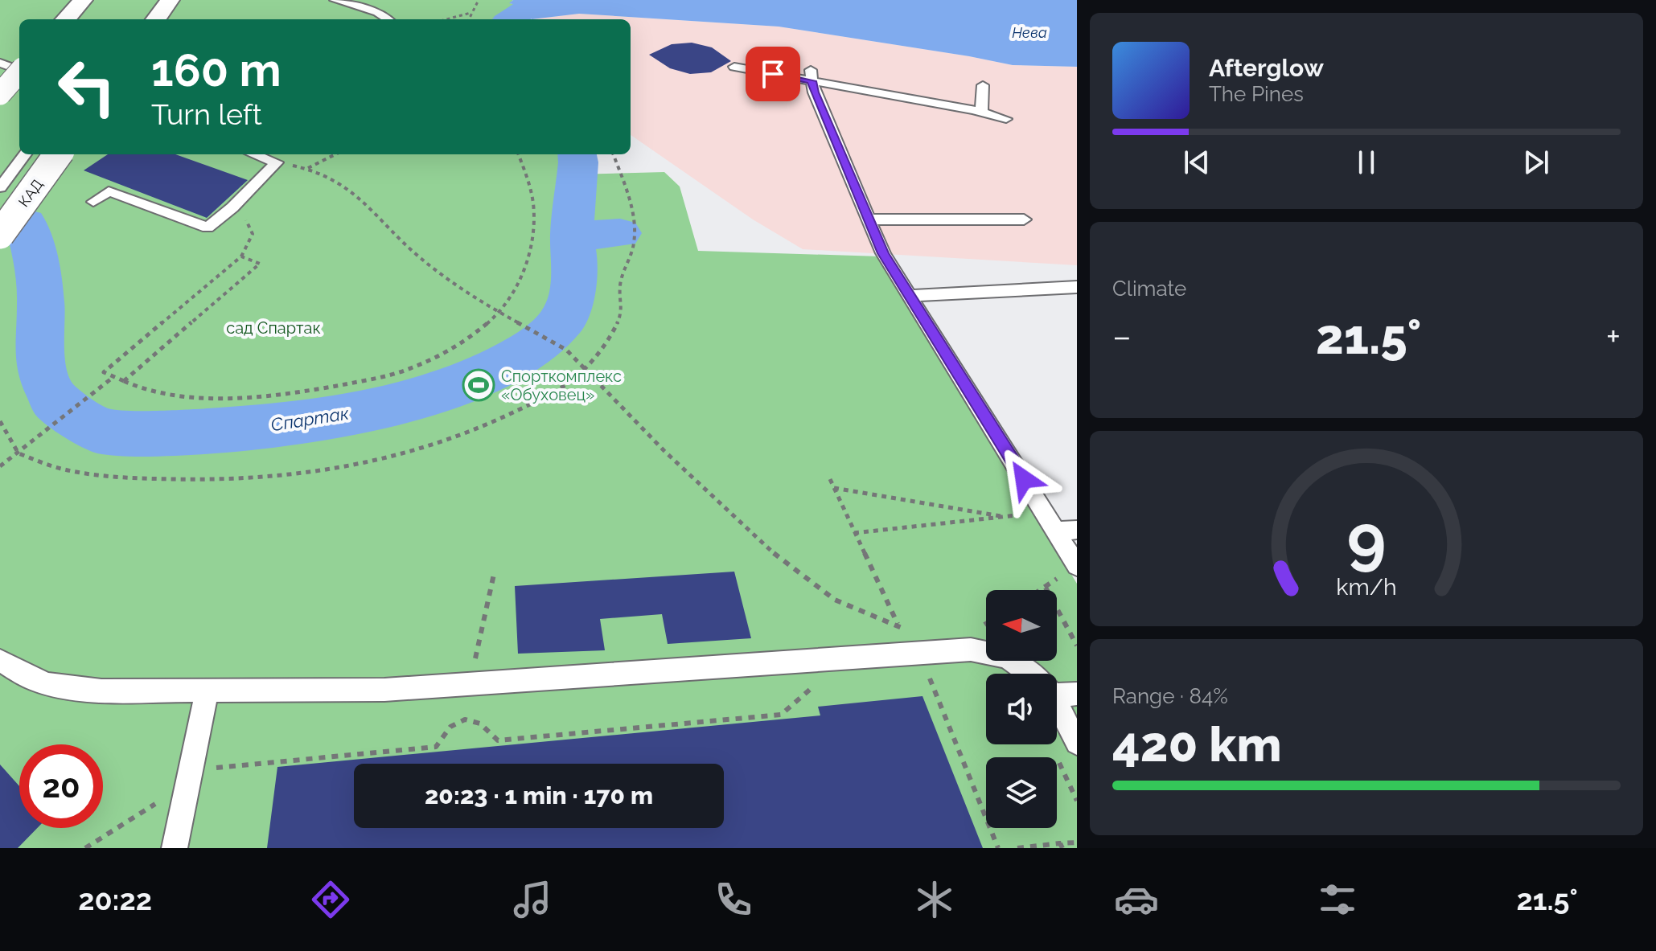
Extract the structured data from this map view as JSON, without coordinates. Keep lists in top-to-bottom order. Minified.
{"streets":{"highway":["КАД"]},"water":["Нева","Спартак"],"parks":["сад Спартак"],"places":{"sports":["Спорткомплекс «Обуховец»"]},"north":"left","page":{"turn":["160 m","Turn left"],"song":["Afterglow","The Pines"],"tile":["Climate",["Range · 84%","420 km"]],"heat":["−","21.5°","+"],"limit":"20","trip":"20:23 · 1 min · 170 m","tabs":["20:22","21.5°"],"gauge":["9","km/h"]}}
